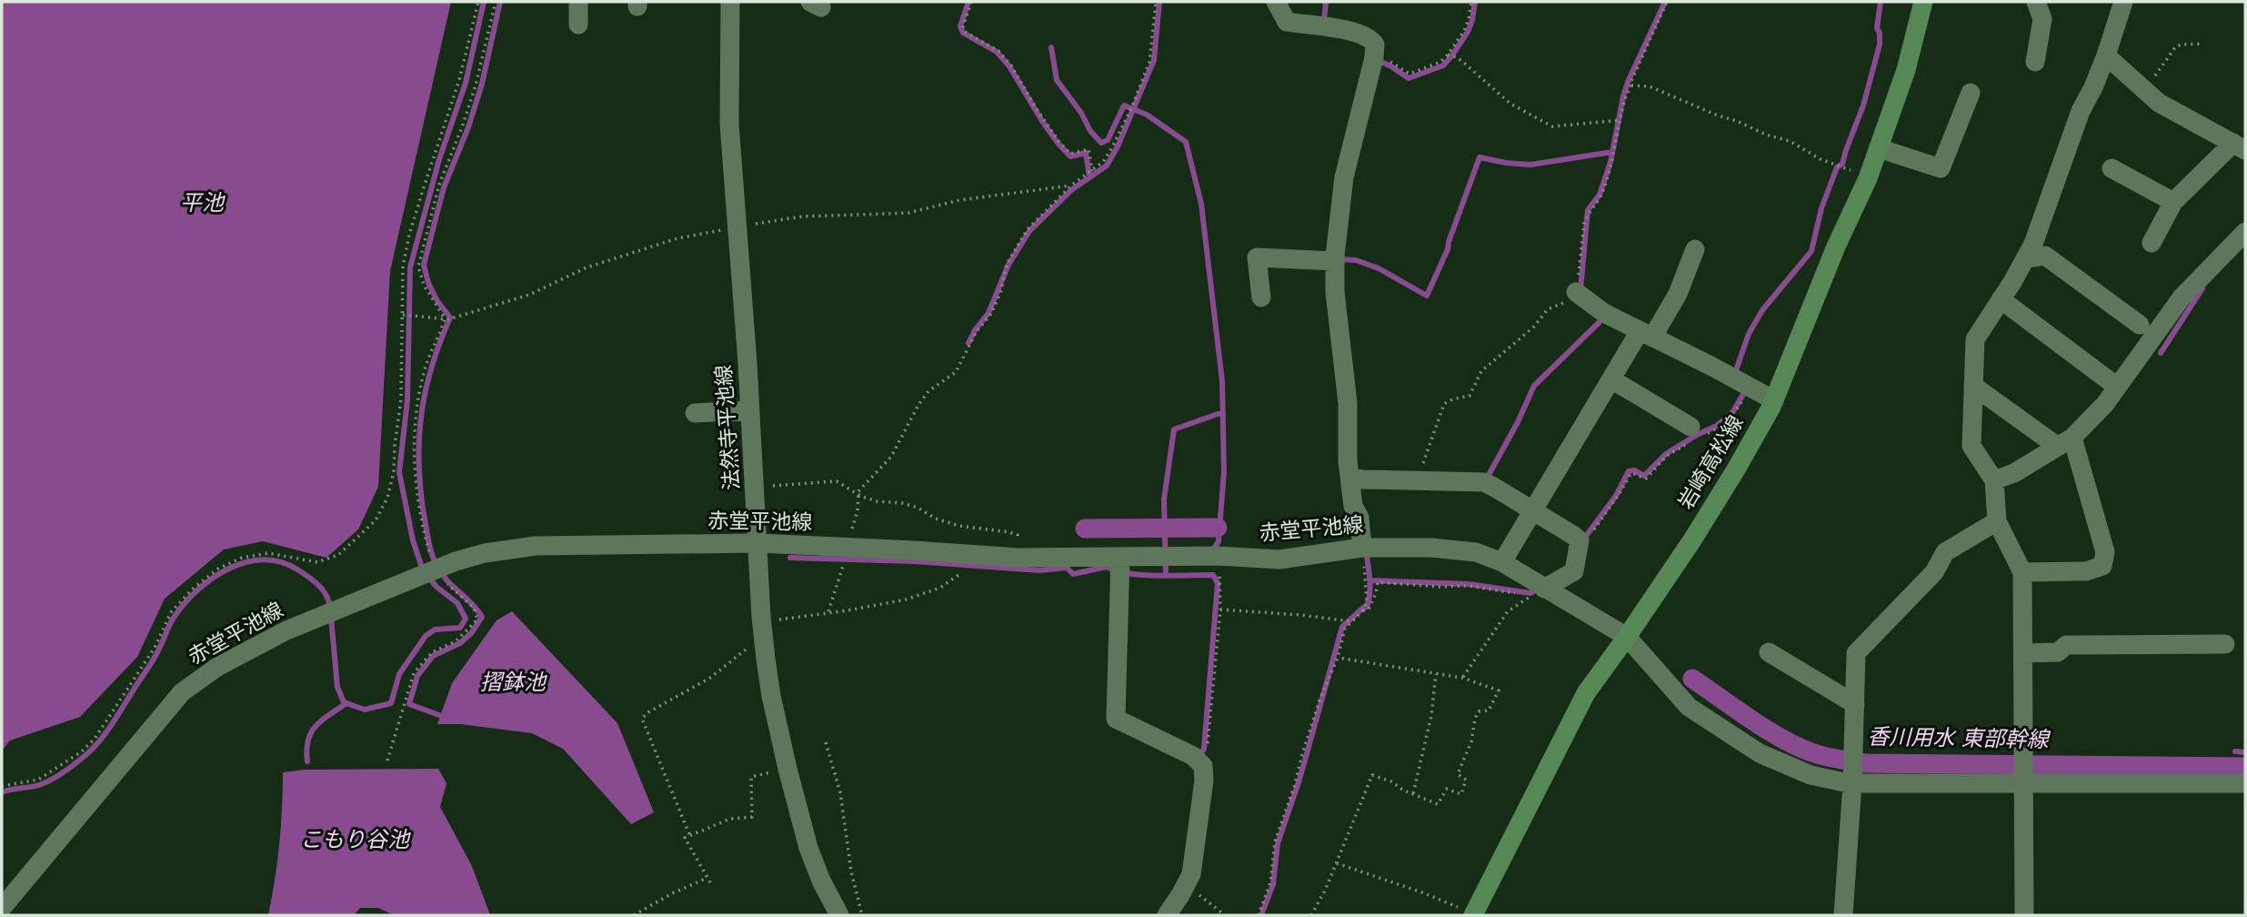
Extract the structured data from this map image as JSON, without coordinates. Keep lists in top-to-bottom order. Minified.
{"streets":{"main road":["岩崎高松線"],"street":["法然寺平池線","赤堂平池線"]},"crossings":[["法然寺平池線","赤堂平池線"],["岩崎高松線","赤堂平池線"]],"water":["平池","摺鉢池","香川用水 東部幹線","こもり谷池"]}
